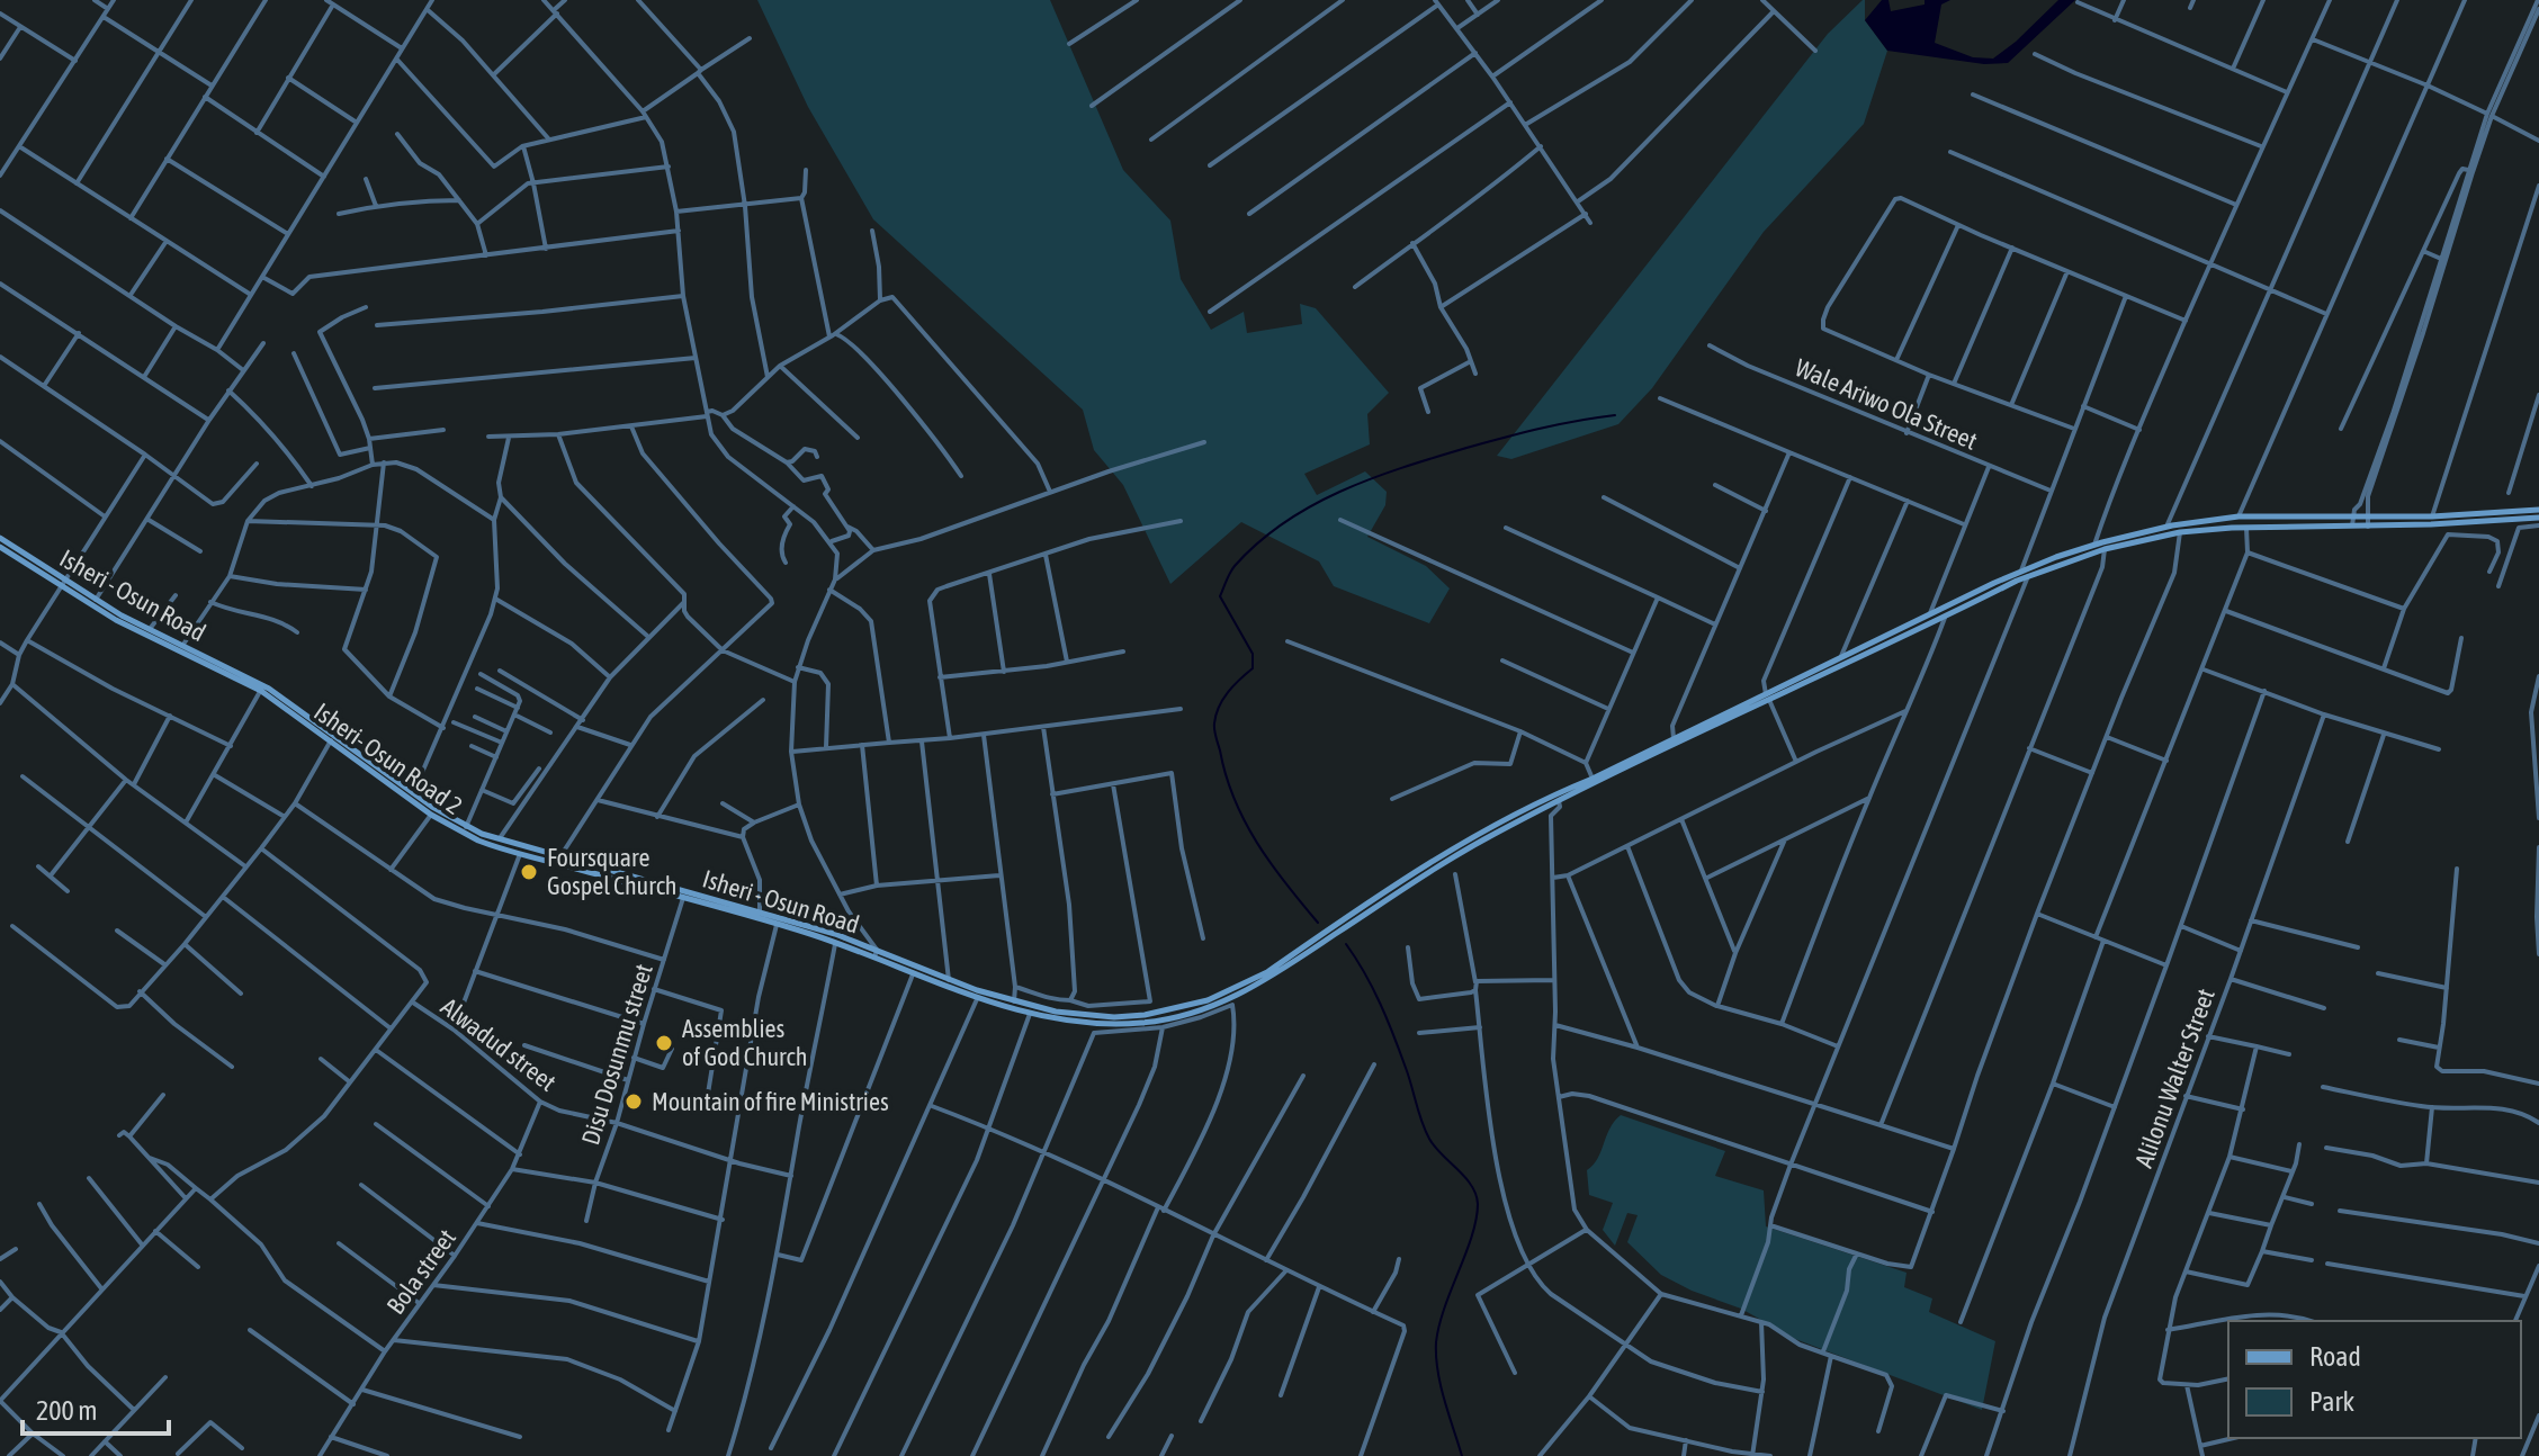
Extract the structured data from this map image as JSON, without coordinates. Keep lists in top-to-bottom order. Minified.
{"streets":{"main road":["Isheri - Osun Road","Isheri- Osun Road 2"],"street":["Wale Ariwo Ola Street","Alwadud street","Disu Dosunmu street","Alilonu Walter Street","Bola street"]},"crossings":[["Isheri - Osun Road","Isheri- Osun Road 2"],["Isheri- Osun Road 2","Disu Dosunmu street"],["Alwadud street","Disu Dosunmu street"],["Alwadud street","Bola street"]],"places":["Foursquare Gospel Church","Assemblies of God Church","Mountain of fire Ministries"],"legend":["Road","Park"],"scale_bar":"200 m"}
